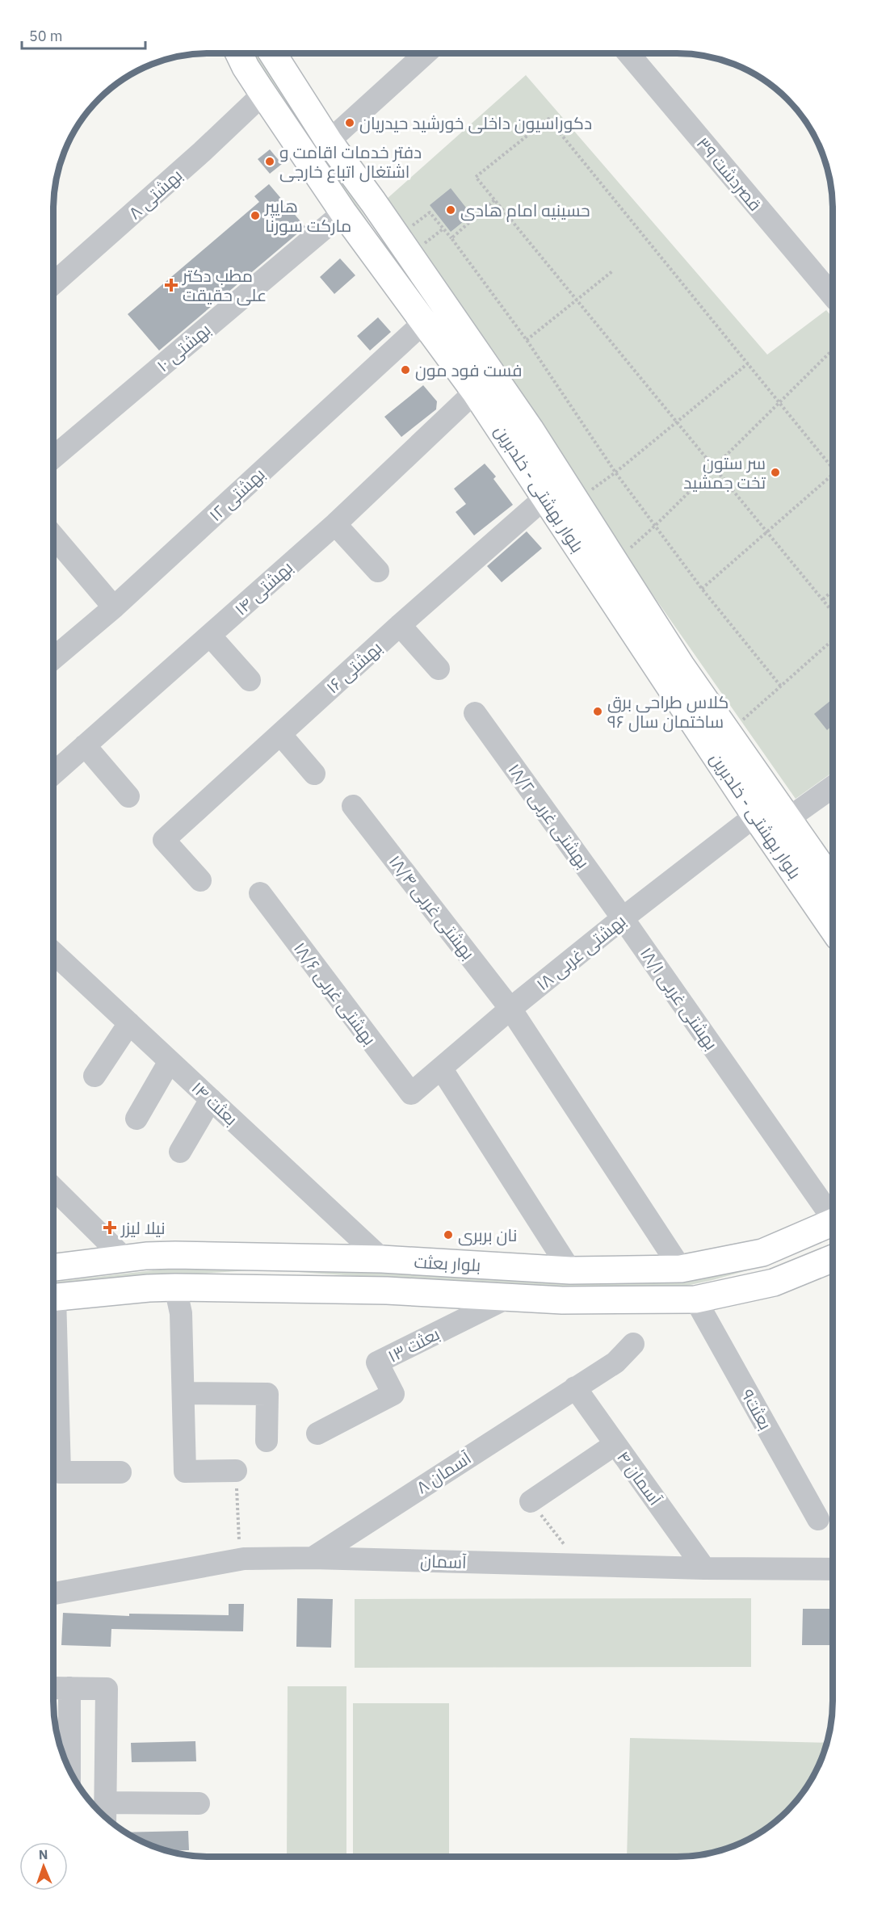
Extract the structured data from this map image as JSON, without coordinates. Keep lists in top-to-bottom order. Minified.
{"streets":{"main road":["بلوار بهشتی - خلدبرین","بلوار بعثت"],"street":["قصردشت ۳۹","۸ بهشتی","۱۰ بهشتی","۱۲ بهشتی","۱۴ بهشتی","۱۶ بهشتی","بهشتی غربی ۱۸/۲","بهشتی غربی ۱۸/۴","بهشتی غربی ۱۸","بهشتی غربی ۱۸/۶","بهشتی غربی ۱۸/۱","بعثت ۱۴","۱۳ بعثت","بعثت۹","۸ آسمان","۴ آسمان","آسمان"]},"crossings":[["۸ بهشتی","بلوار بهشتی - خلدبرین"],["۱۰ بهشتی","بلوار بهشتی - خلدبرین"],["بلوار بهشتی - خلدبرین","۱۲ بهشتی"],["بلوار بهشتی - خلدبرین","۱۴ بهشتی"],["بلوار بهشتی - خلدبرین","۱۶ بهشتی"],["بلوار بهشتی - خلدبرین","بهشتی غربی ۱۸"],["بهشتی غربی ۱۸/۲","بهشتی غربی ۱۸"],["بهشتی غربی ۱۸/۲","بهشتی غربی ۱۸/۱"],["بهشتی غربی ۱۸/۴","بهشتی غربی ۱۸"],["بهشتی غربی ۱۸/۴","بلوار بعثت"],["بهشتی غربی ۱۸","بهشتی غربی ۱۸/۶"],["بهشتی غربی ۱۸","بهشتی غربی ۱۸/۱"],["بعثت ۱۴","بلوار بعثت"],["بلوار بعثت","۱۳ بعثت"],["بلوار بعثت","بعثت۹"],["۸ آسمان","۴ آسمان"],["۸ آسمان","آسمان"],["۴ آسمان","آسمان"]],"places":{"other":["دکوراسیون داخلی خورشید حیدریان","دفتر خدمات اقامت و اشتغال اتباع خارجی","حسینیه امام هادی","هایپر مارکت سورنا","فست فود مون","سر ستون تخت جمشید","کلاس طراحی برق ساختمان سال ۹۶","نان بربری"],"health":["مطب دکتر علی حقیقت","نیلا لیزر"]},"scale_bar":"50 m","north":"top"}
